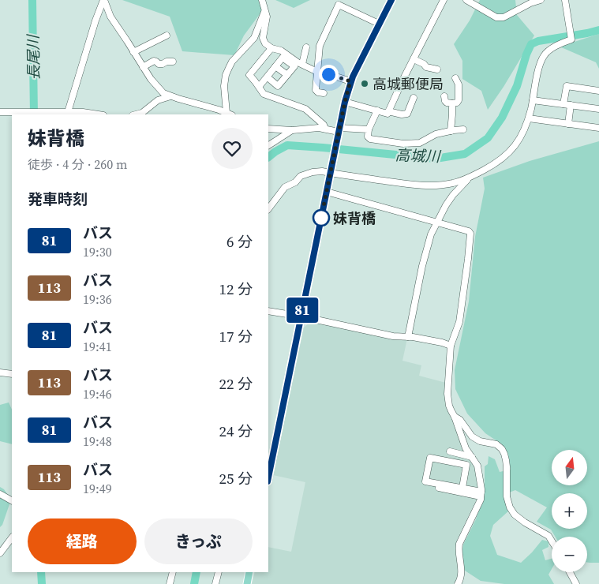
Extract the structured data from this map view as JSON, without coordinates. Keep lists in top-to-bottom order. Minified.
{"water":["長尾川","高城川"],"places":["高城郵便局","妹背橋"],"lines":["bus line 81"],"north":"top","page":{"on_map":"81","heading":[["妹背橋","徒歩 · 4 分 · 260 m"],"発車時刻"],"list":[{"mark":"81","name":"バス","note":"19:30","value":"6 分"},{"mark":"113","name":"バス","note":"19:36","value":"12 分"},{"mark":"81","name":"バス","note":"19:41","value":"17 分"},{"mark":"113","name":"バス","note":"19:46","value":"22 分"},{"mark":"81","name":"バス","note":"19:48","value":"24 分"},{"mark":"113","name":"バス","note":"19:49","value":"25 分"}],"map_buttons":["+","−"],"buttons":["経路","きっぷ"]}}
